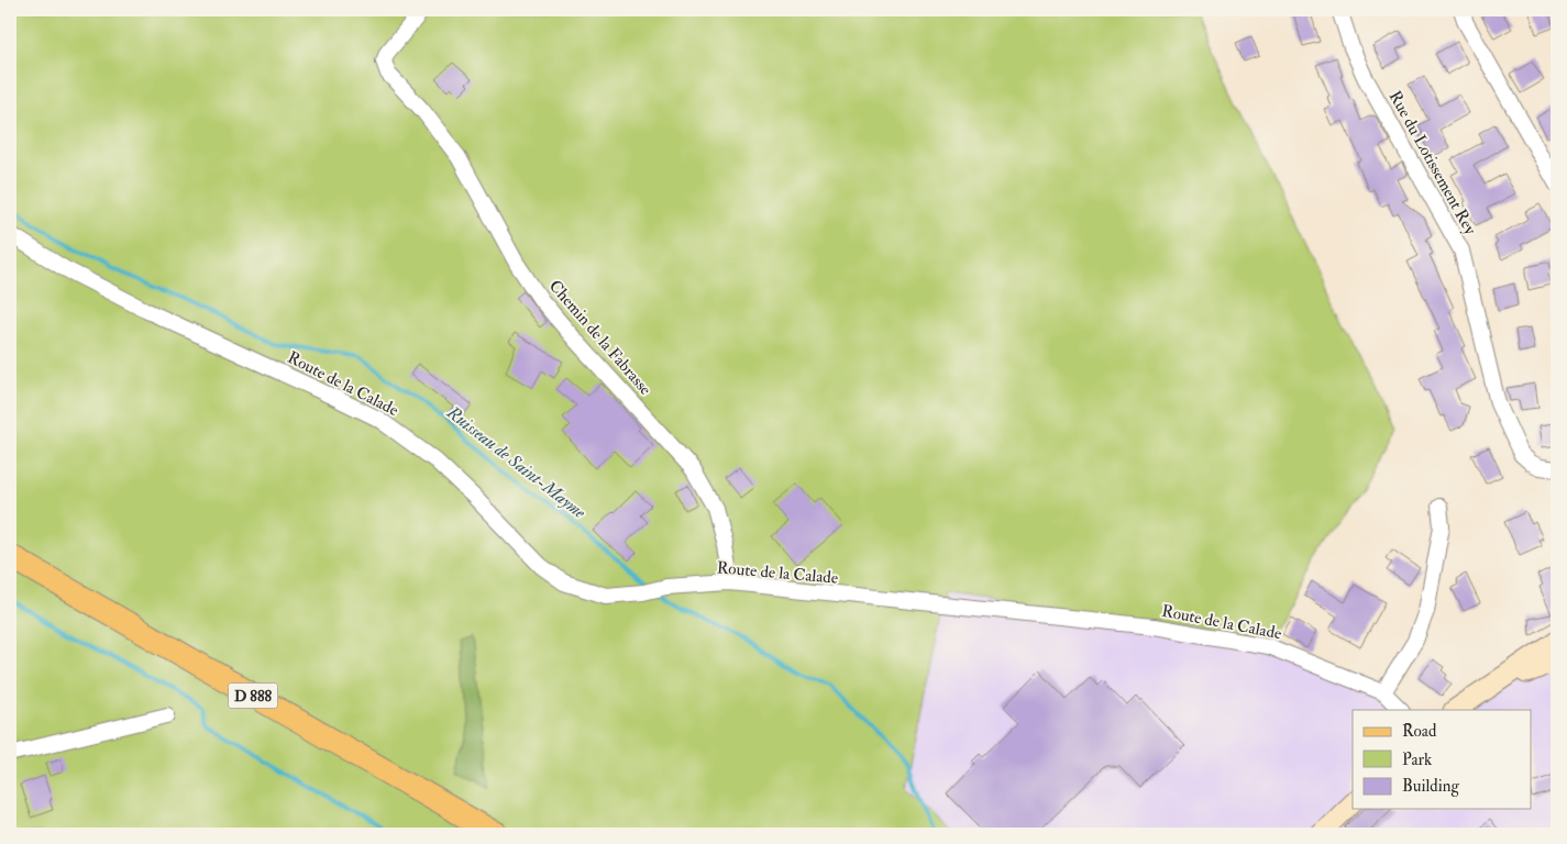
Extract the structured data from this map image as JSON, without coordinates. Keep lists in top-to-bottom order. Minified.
{"streets":{"main road":["D 888"],"street":["Rue du Lotissement Rey","Chemin de la Fabrasse","Route de la Calade"]},"crossings":[["Chemin de la Fabrasse","Route de la Calade"]],"water":["Ruisseau de Saint-Mayme"],"legend":["Road","Park","Building"]}
